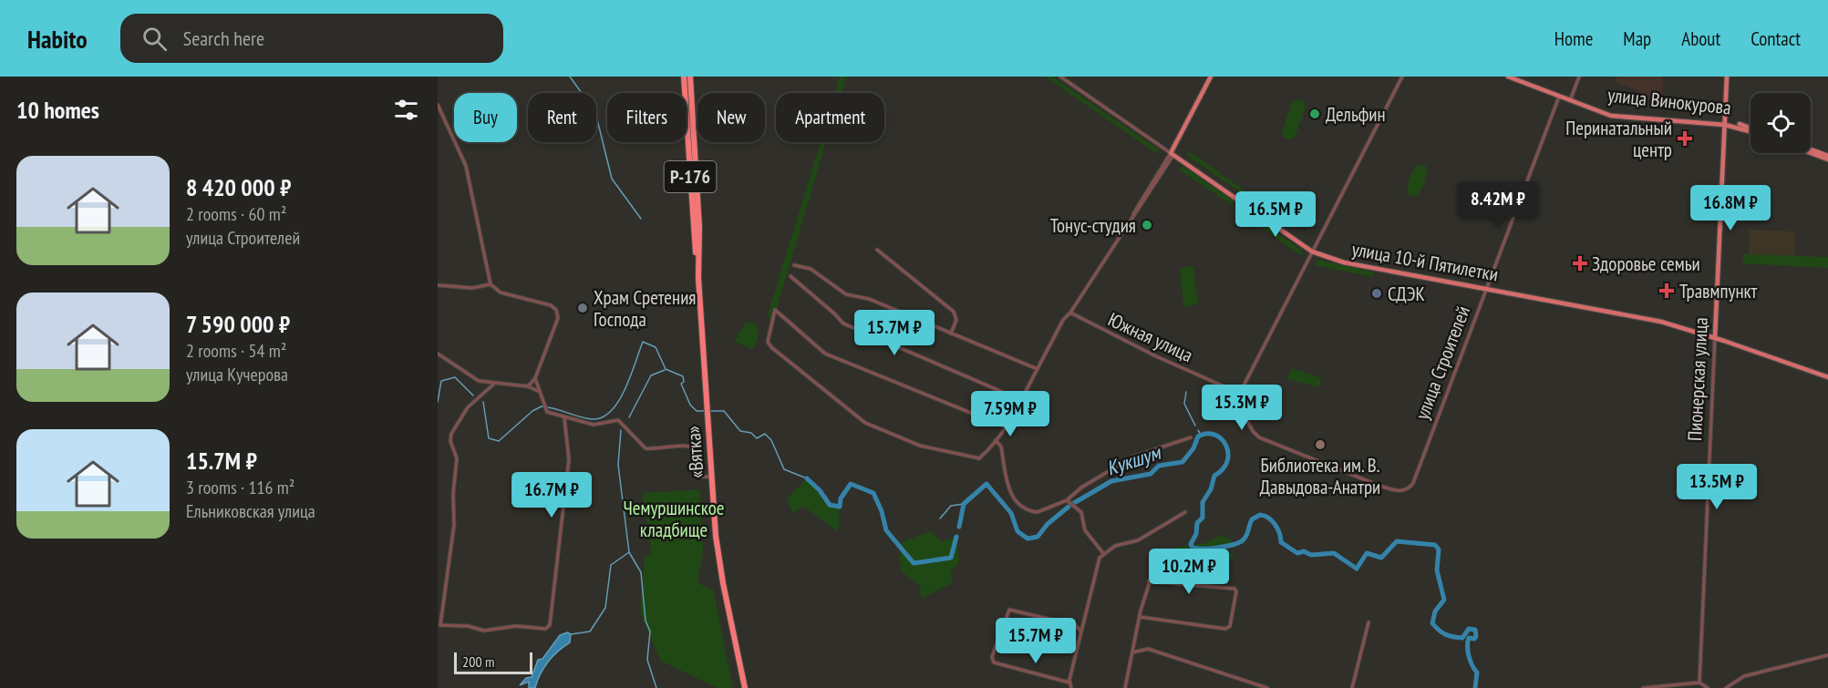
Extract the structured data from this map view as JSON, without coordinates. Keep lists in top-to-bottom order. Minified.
{"streets":{"highway":["Р-176","«Вятка»"],"main road":["улица Винокурова","улица 10-й Пятилетки","Пионерская улица"],"street":["Южная улица","улица Строителей"]},"crossings":[["улица Винокурова","улица Строителей"],["улица Винокурова","Пионерская улица"],["улица 10-й Пятилетки","улица Строителей"],["улица 10-й Пятилетки","Пионерская улица"],["Южная улица","улица Строителей"]],"water":["Кукшум"],"parks":["Чемуршинское кладбище"],"places":{"other":["Дельфин","Тонус-студия","СДЭК","Храм Сретения Господа","Библиотека им. В. Давыдова-Анатри"],"health":["Перинатальный центр","Здоровье семьи","Травмпункт"]},"scale_bar":"200 m","page":{"header":"Habito","search":"Search here","nav":["Home","Map","About","Contact"],"heading":"10 homes","chip":["Buy","Rent","Filters","New","Apartment"],"list":[{"name":"8 420 000 ₽","note":"2 rooms · 60 m² · улица Строителей"},{"name":"7 590 000 ₽","note":"2 rooms · 54 m² · улица Кучерова"},{"name":"15.7M ₽","note":"3 rooms · 116 m² · Ельниковская улица"}],"price":["8.42M ₽","16.8M ₽","16.5M ₽","15.7M ₽","15.3M ₽","7.59M ₽","13.5M ₽","16.7M ₽","10.2M ₽","15.7M ₽"],"scale":"200 m"}}
